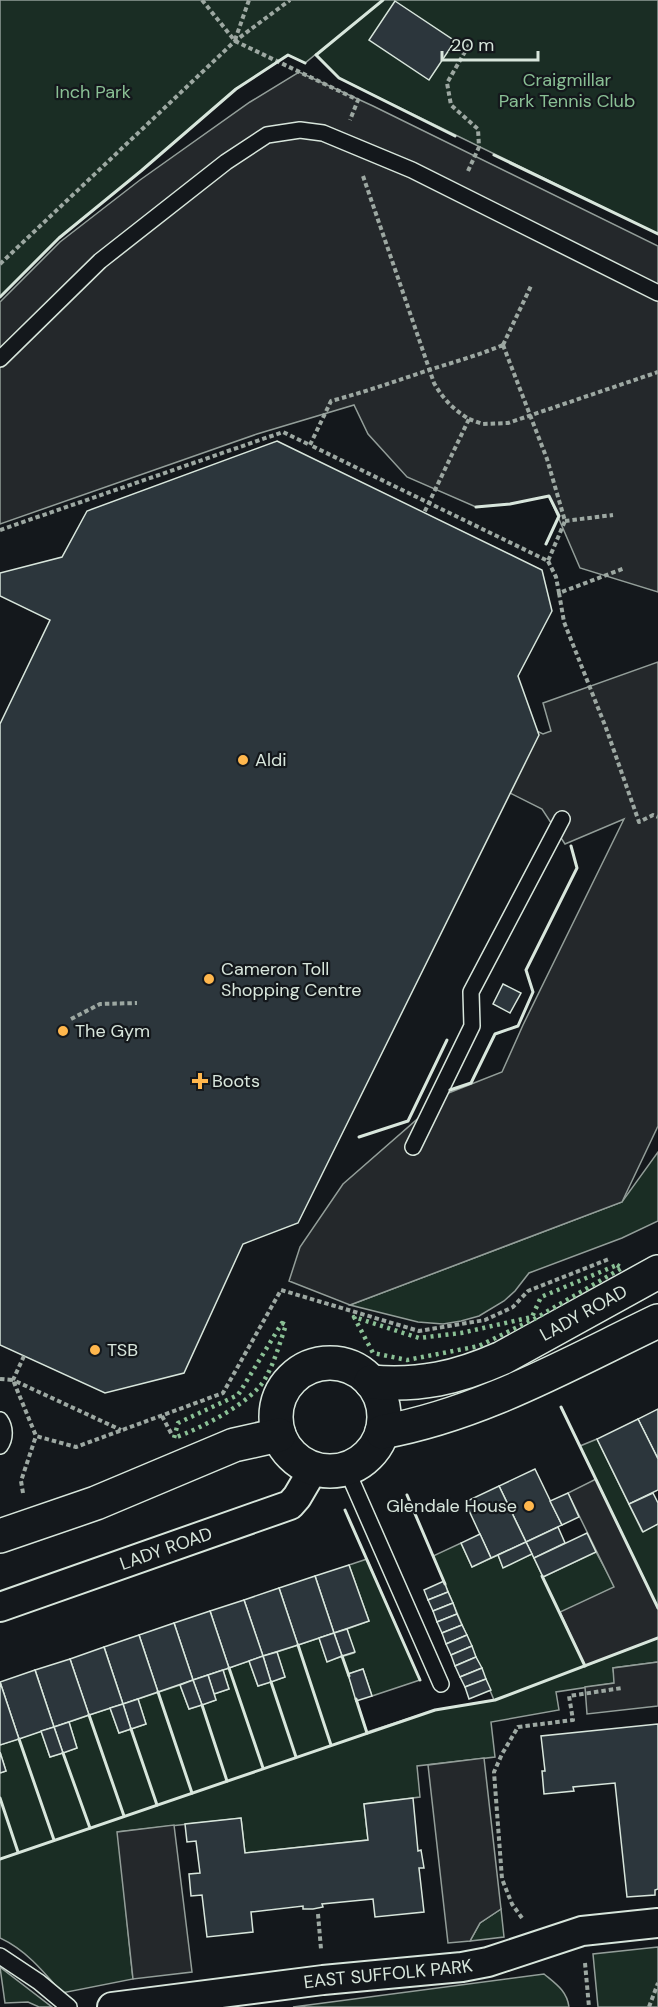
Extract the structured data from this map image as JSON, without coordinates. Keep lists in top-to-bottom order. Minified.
{"streets":{"street":["LADY ROAD","EAST SUFFOLK PARK"]},"parks":["Craigmillar Park Tennis Club","Inch Park"],"places":{"other":["Aldi","Cameron Toll Shopping Centre","The Gym","TSB","Glendale House"],"health":["Boots"]},"scale_bar":"20 m"}
